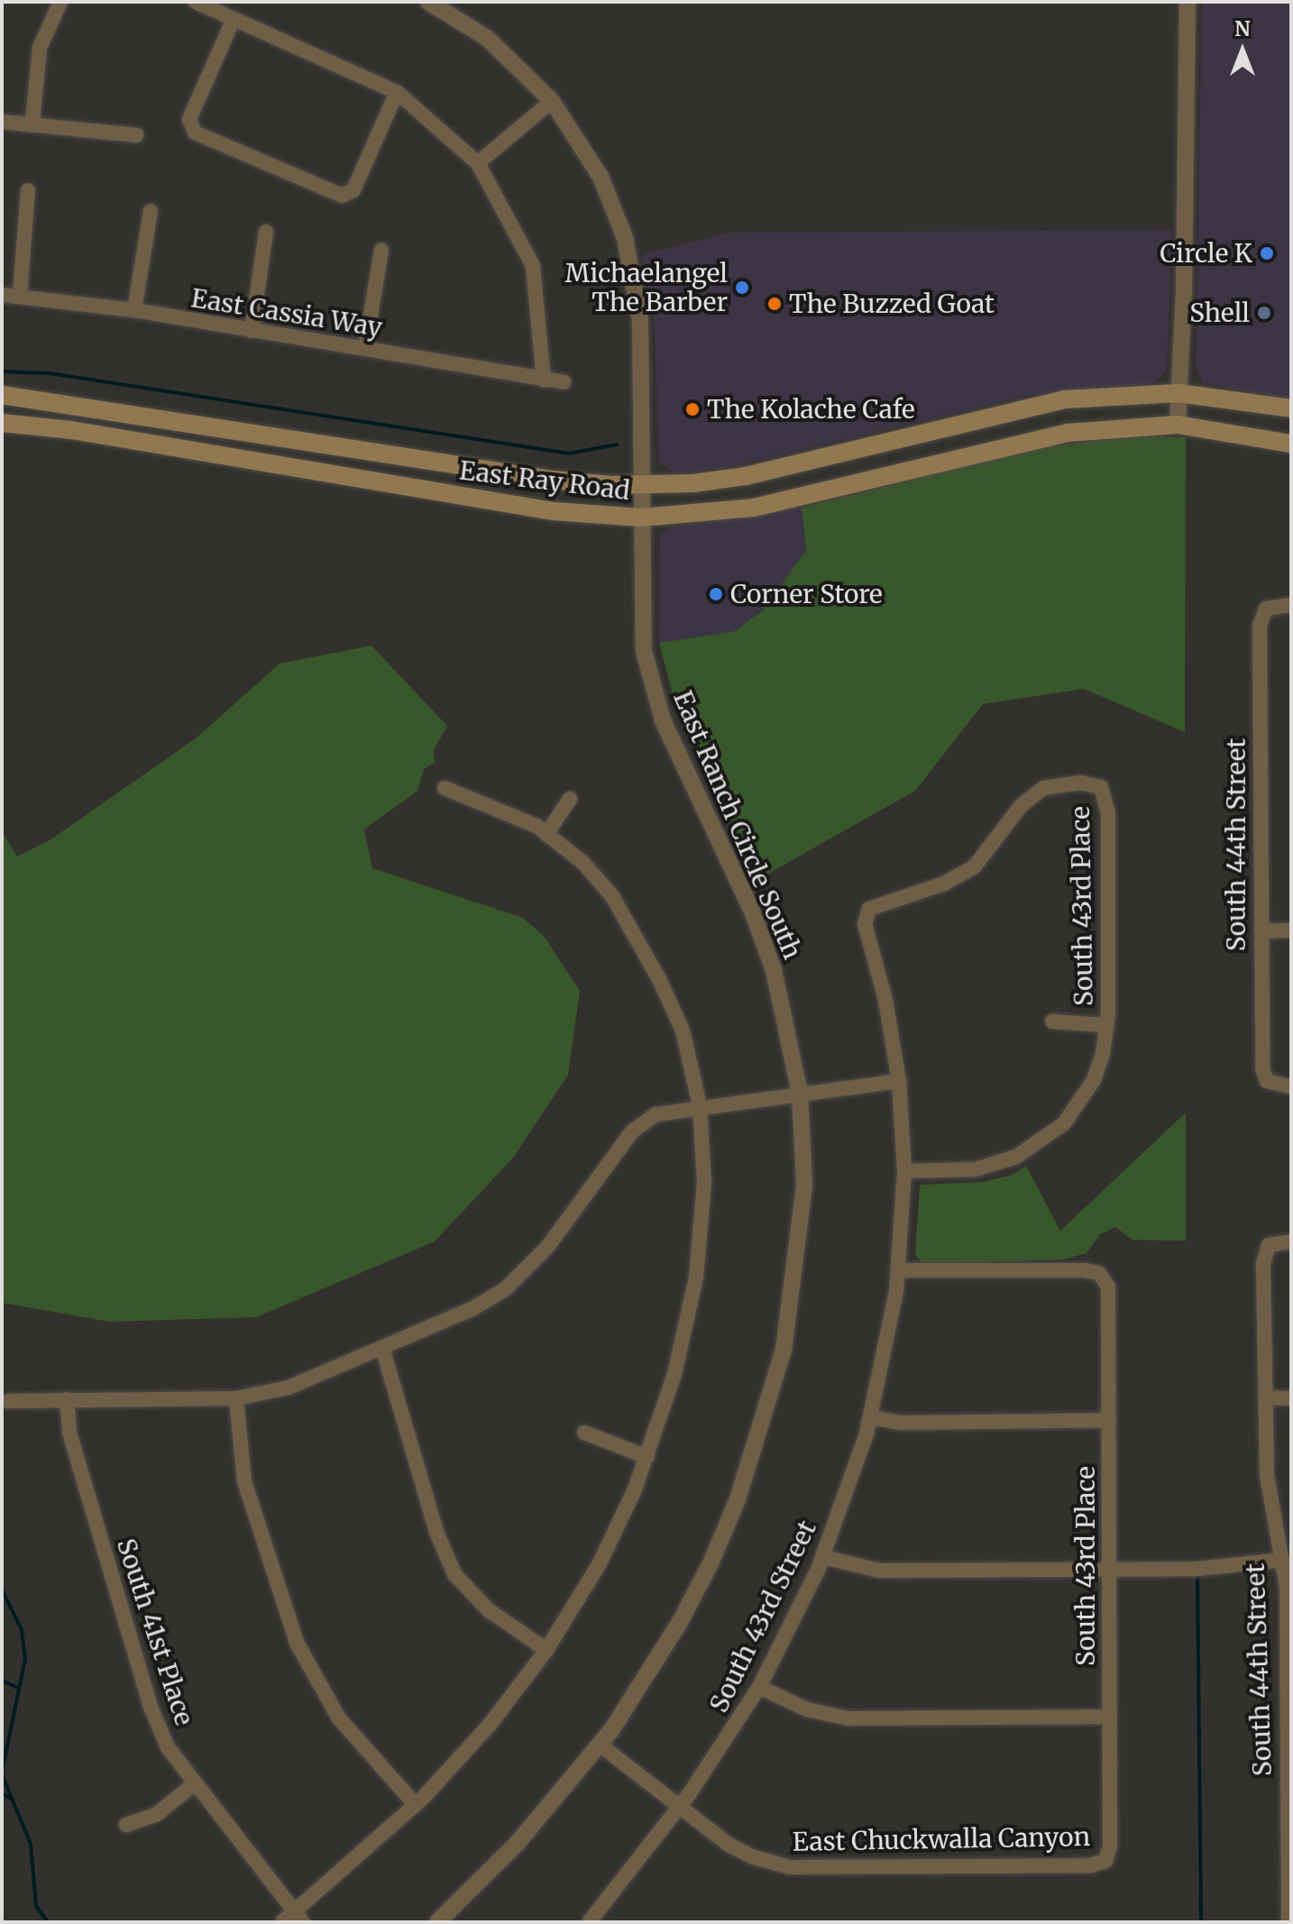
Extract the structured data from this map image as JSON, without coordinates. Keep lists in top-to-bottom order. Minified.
{"streets":{"main road":["East Ray Road"],"street":["East Cassia Way","East Ranch Circle South","South 44th Street","South 43rd Place","South 43rd Street","South 41st Place","East Chuckwalla Canyon"]},"crossings":[["East Ray Road","East Ranch Circle South"],["East Ranch Circle South","East Chuckwalla Canyon"],["South 43rd Place","South 43rd Street"],["South 43rd Place","East Chuckwalla Canyon"],["South 43rd Street","East Chuckwalla Canyon"]],"places":["Circle K","Michaelangel The Barber","The Buzzed Goat","Shell","The Kolache Cafe","Corner Store"],"north":"top"}
